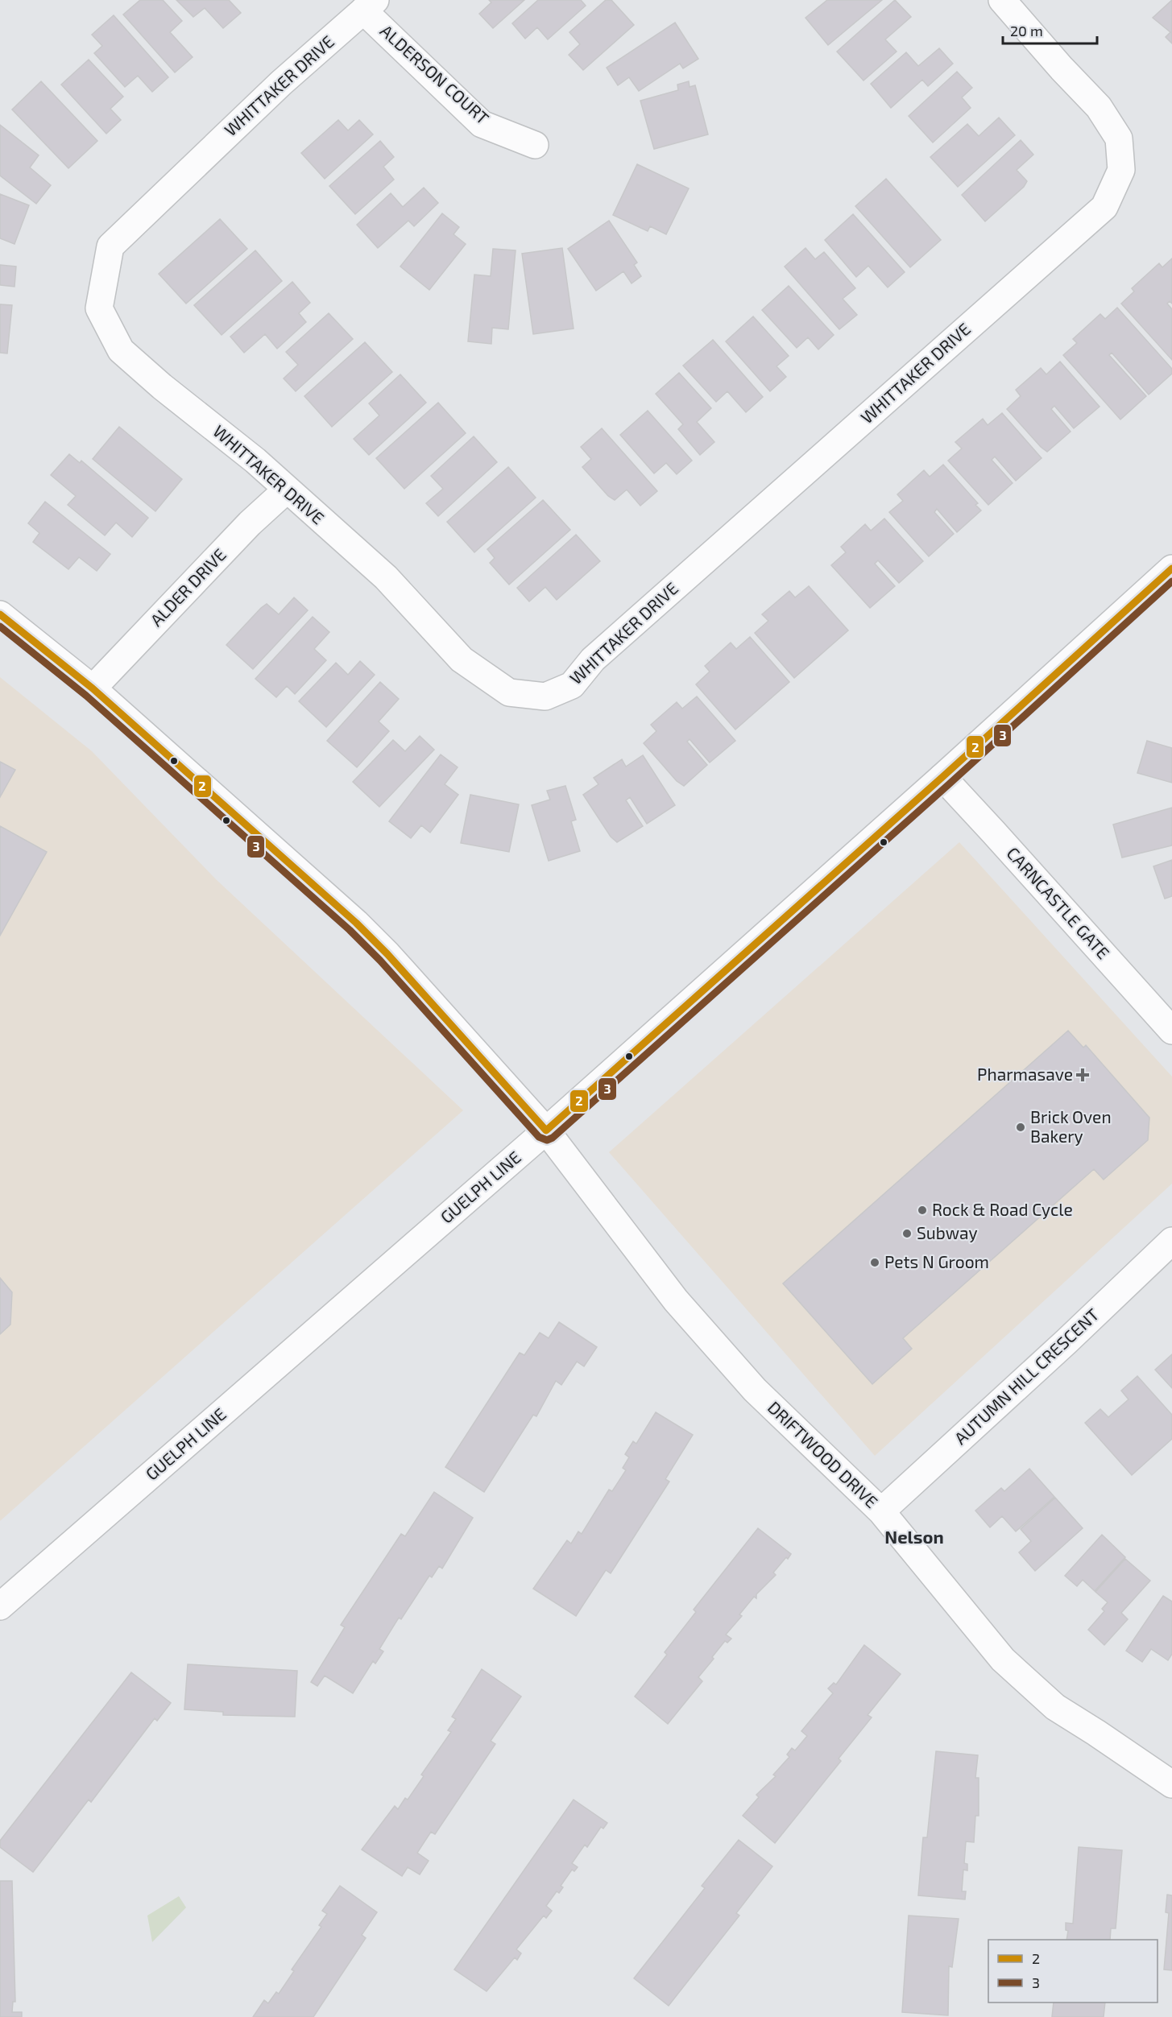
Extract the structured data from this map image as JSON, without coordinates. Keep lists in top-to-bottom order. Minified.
{"streets":{"street":["ALDERSON COURT","WHITTAKER DRIVE","ALDER DRIVE","CARNCASTLE GATE","GUELPH LINE","AUTUMN HILL CRESCENT","DRIFTWOOD DRIVE"]},"crossings":[["ALDERSON COURT","WHITTAKER DRIVE"],["WHITTAKER DRIVE","ALDER DRIVE"],["ALDER DRIVE","DRIFTWOOD DRIVE"],["CARNCASTLE GATE","GUELPH LINE"],["GUELPH LINE","DRIFTWOOD DRIVE"],["AUTUMN HILL CRESCENT","DRIFTWOOD DRIVE"]],"districts":["Nelson"],"places":{"health":["Pharmasave"],"other":["Brick Oven Bakery","Rock & Road Cycle","Subway","Pets N Groom"]},"lines":["transit line 2","transit line 3"],"legend":["2","3"],"scale_bar":"20 m"}
